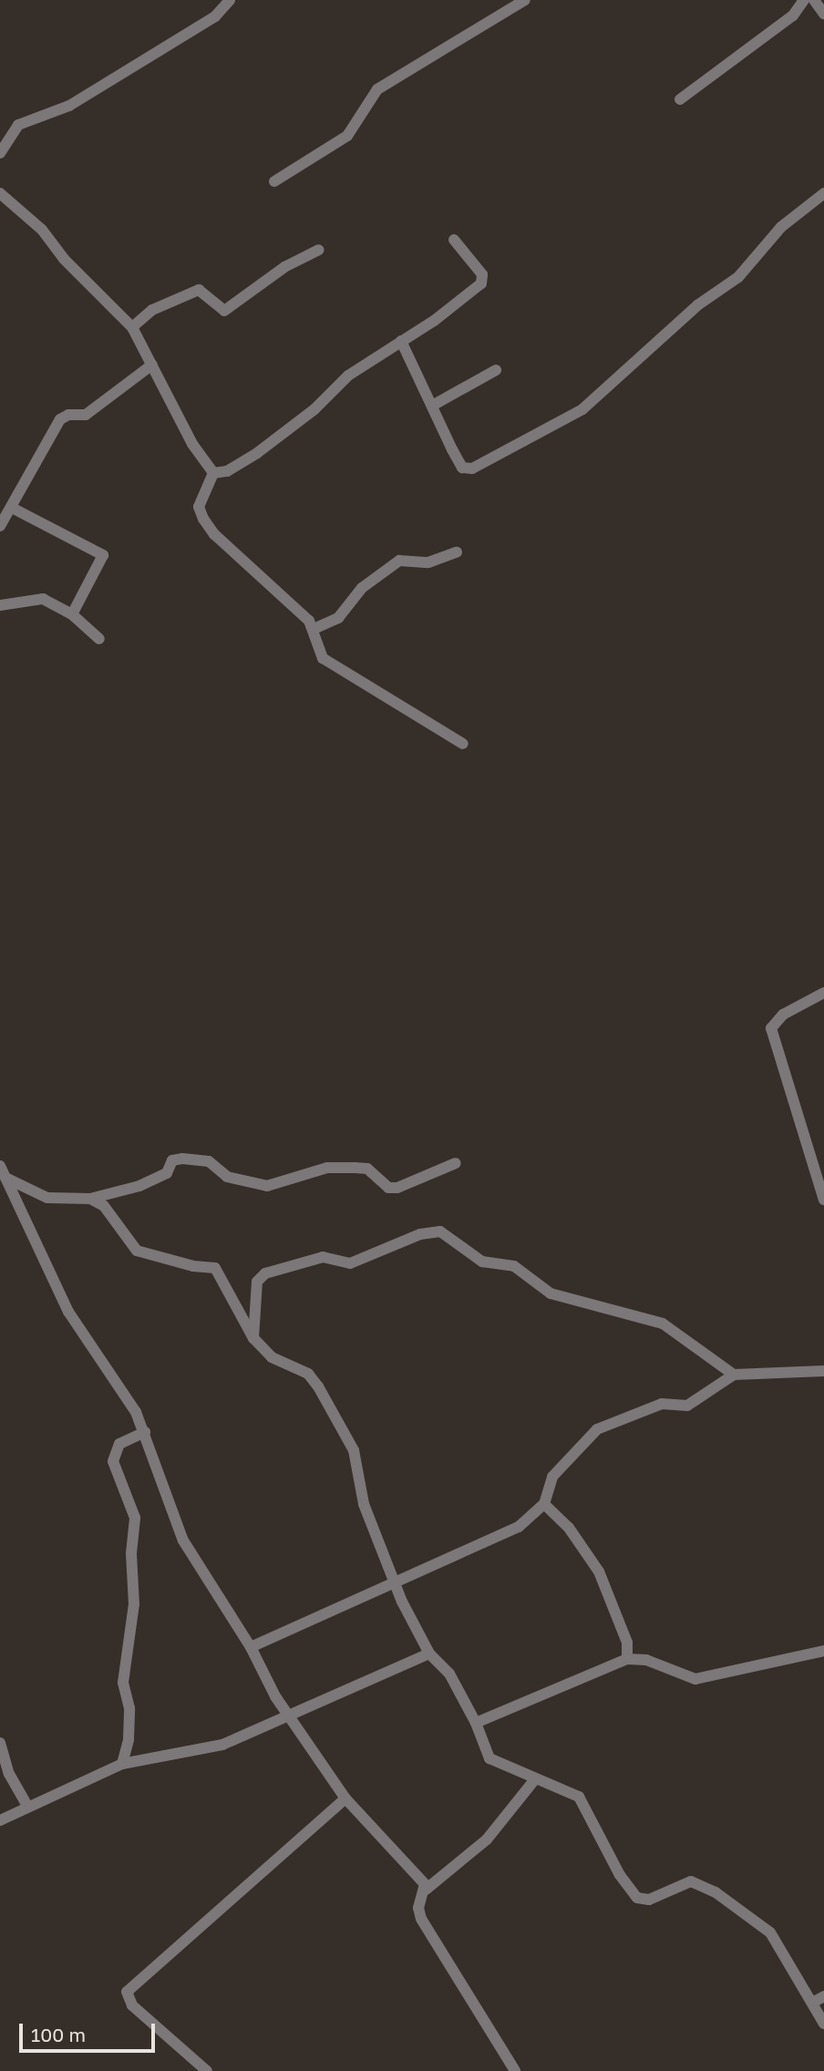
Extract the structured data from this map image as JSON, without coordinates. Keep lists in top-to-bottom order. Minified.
{"scale_bar":"100 m"}
